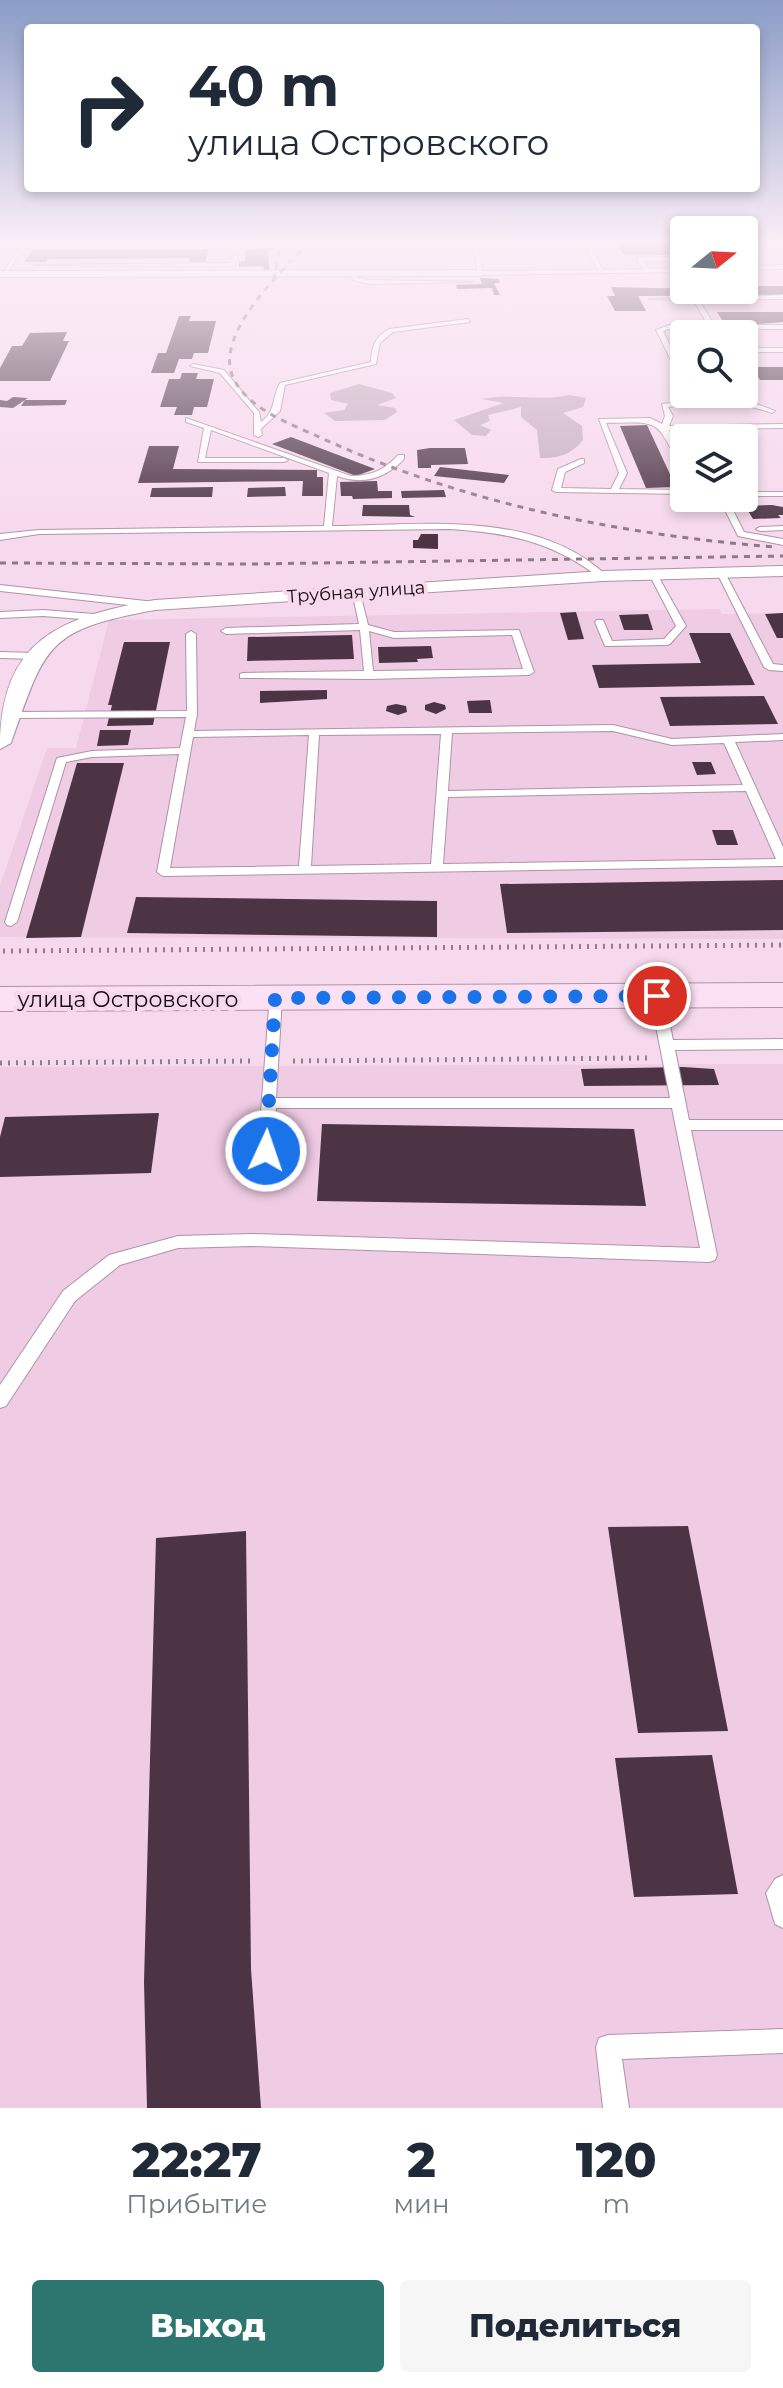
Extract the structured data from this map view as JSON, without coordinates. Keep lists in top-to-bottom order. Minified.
{"streets":{"main road":["улица Островского"],"street":["Трубная улица"]},"north":"right","page":{"turn":["40 m","улица Островского"],"eta":["22:27","Прибытие","2","мин","120","m"],"buttons":["Выход","Поделиться"]}}
